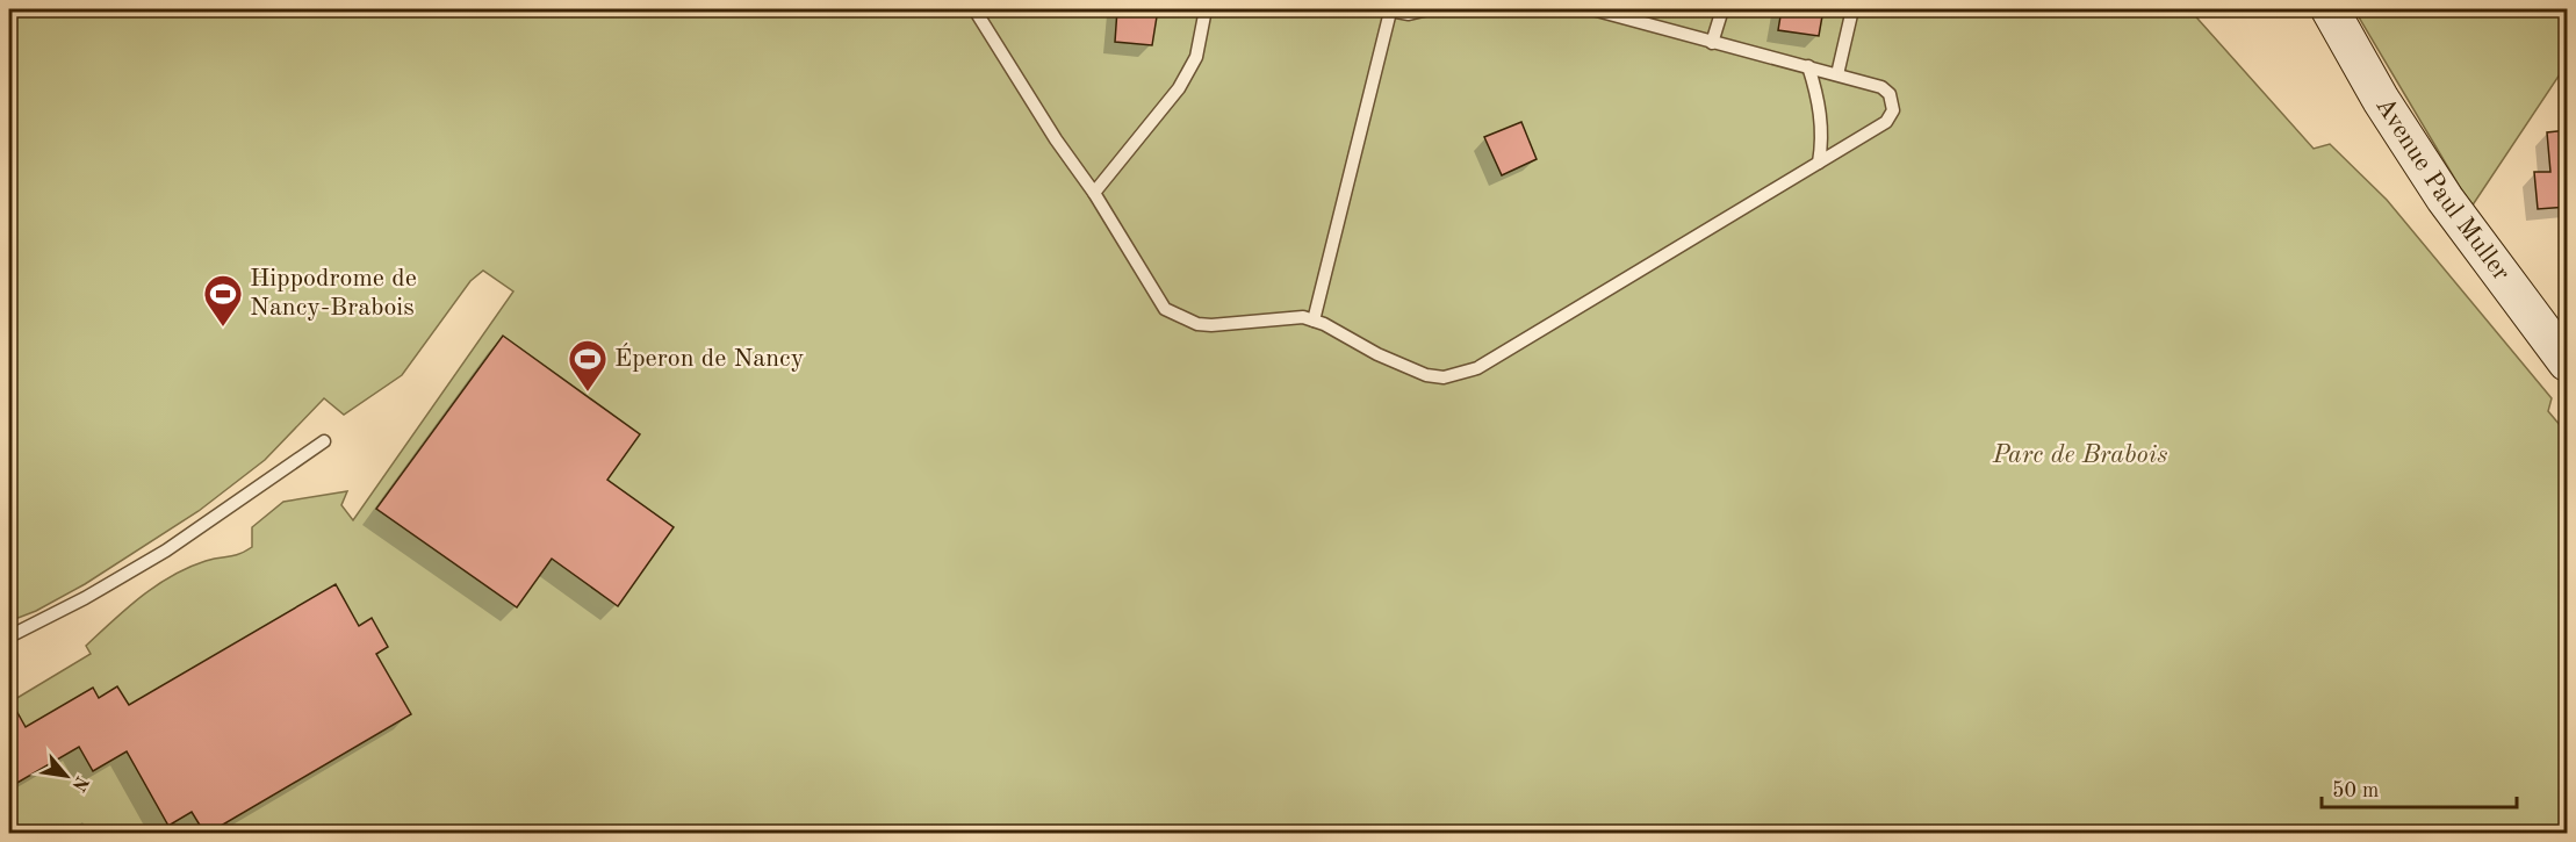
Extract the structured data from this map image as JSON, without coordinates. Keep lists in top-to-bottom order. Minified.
{"streets":{"main road":["Avenue Paul Muller"]},"parks":["Parc de Brabois"],"places":{"sports":["Hippodrome de Nancy-Brabois","Éperon de Nancy"]},"scale_bar":"50 m","north":"bottom right"}
